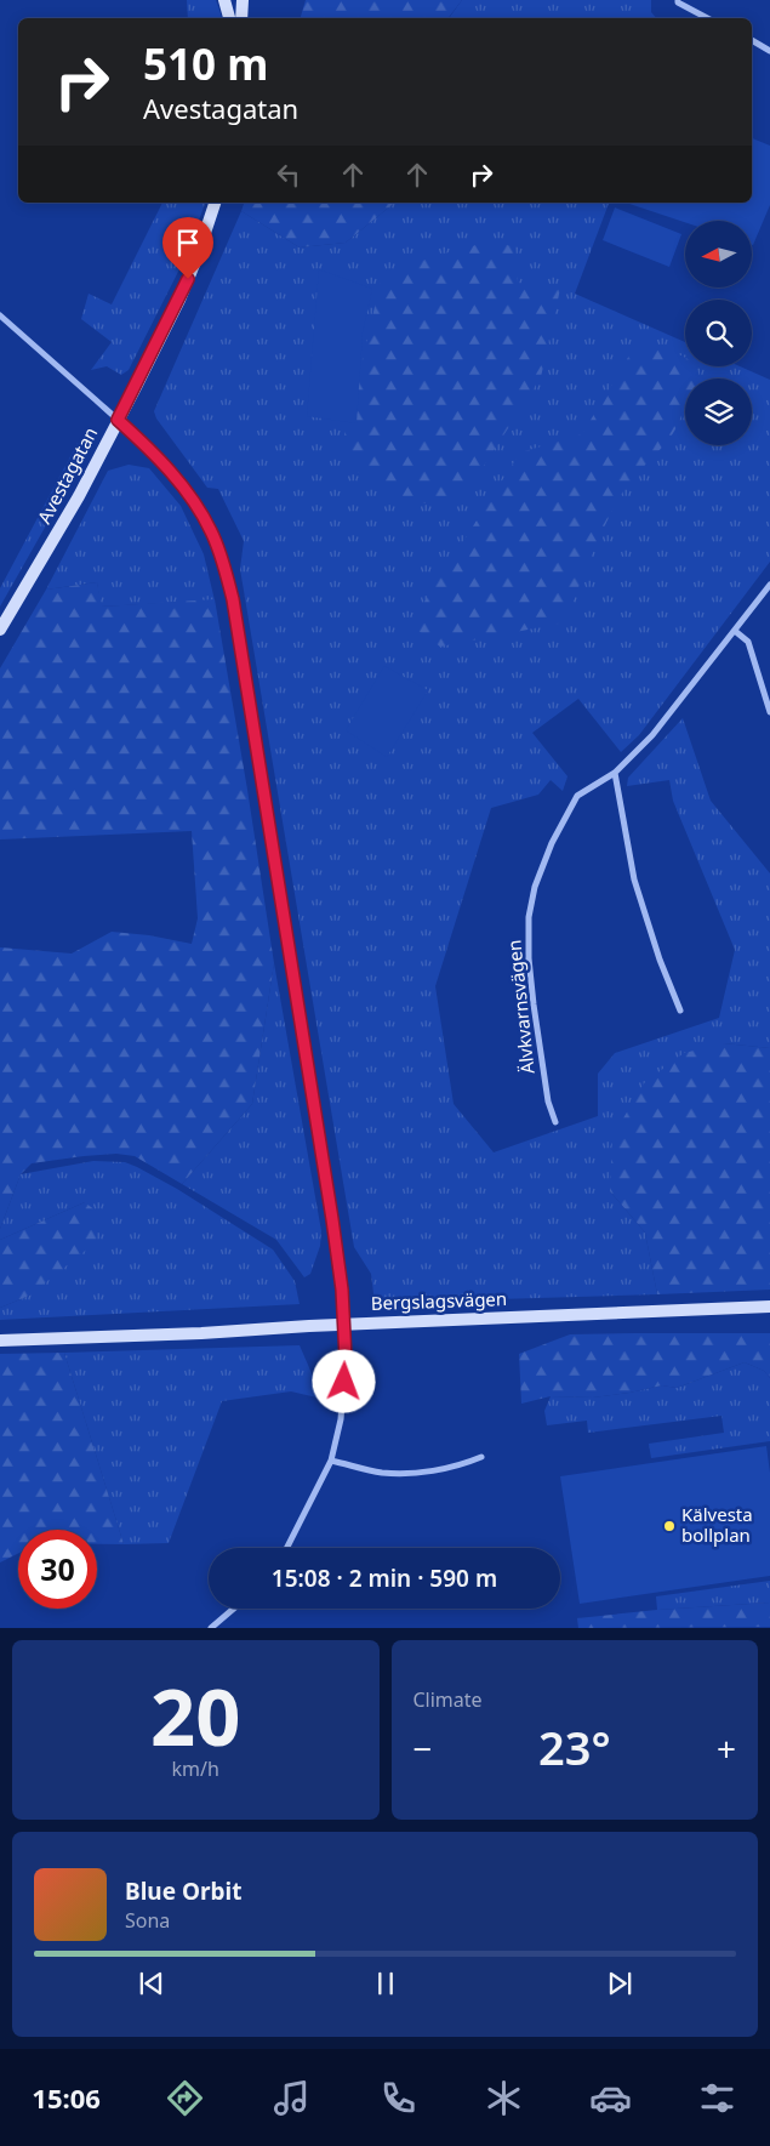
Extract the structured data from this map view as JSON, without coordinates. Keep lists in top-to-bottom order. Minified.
{"streets":{"main road":["Avestagatan","Bergslagsvägen"],"street":["Älvkvarnsvägen"]},"places":["Kälvesta bollplan"],"north":"left","page":{"turn":["510 m","Avestagatan"],"limit":"30","trip":"15:08 · 2 min · 590 m","tile":[["20","km/h"],"Climate"],"heat":["−","23°","+"],"song":["Blue Orbit","Sona"],"tabs":"15:06"}}
